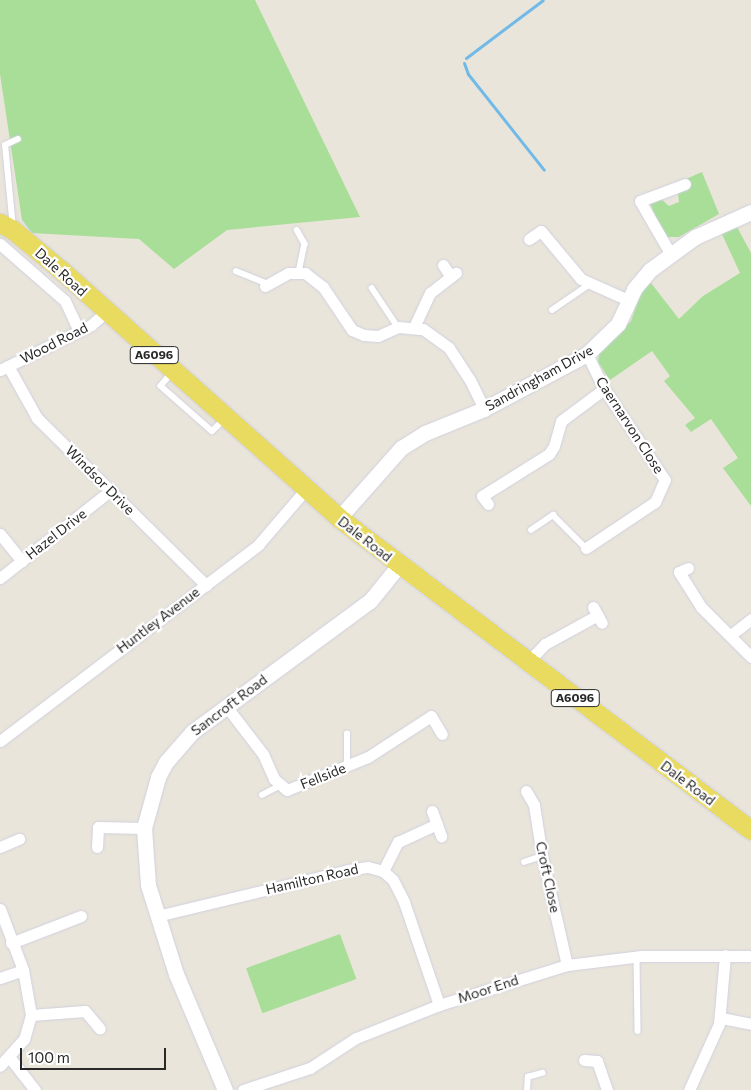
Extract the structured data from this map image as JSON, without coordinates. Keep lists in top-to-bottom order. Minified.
{"streets":{"main road":["Dale Road","A6096"],"street":["Wood Road","Sandringham Drive","Caernarvon Close","Windsor Drive","Hazel Drive","Huntley Avenue","Sancroft Road","Fellside","Croft Close","Hamilton Road","Moor End"]},"crossings":[["Dale Road","Wood Road"],["Dale Road","Sandringham Drive"],["Dale Road","Huntley Avenue"],["Dale Road","Sancroft Road"],["Wood Road","Windsor Drive"],["Sandringham Drive","Caernarvon Close"],["Windsor Drive","Hazel Drive"],["Windsor Drive","Huntley Avenue"],["Sancroft Road","Hamilton Road"],["Croft Close","Moor End"]],"scale_bar":"100 m"}
